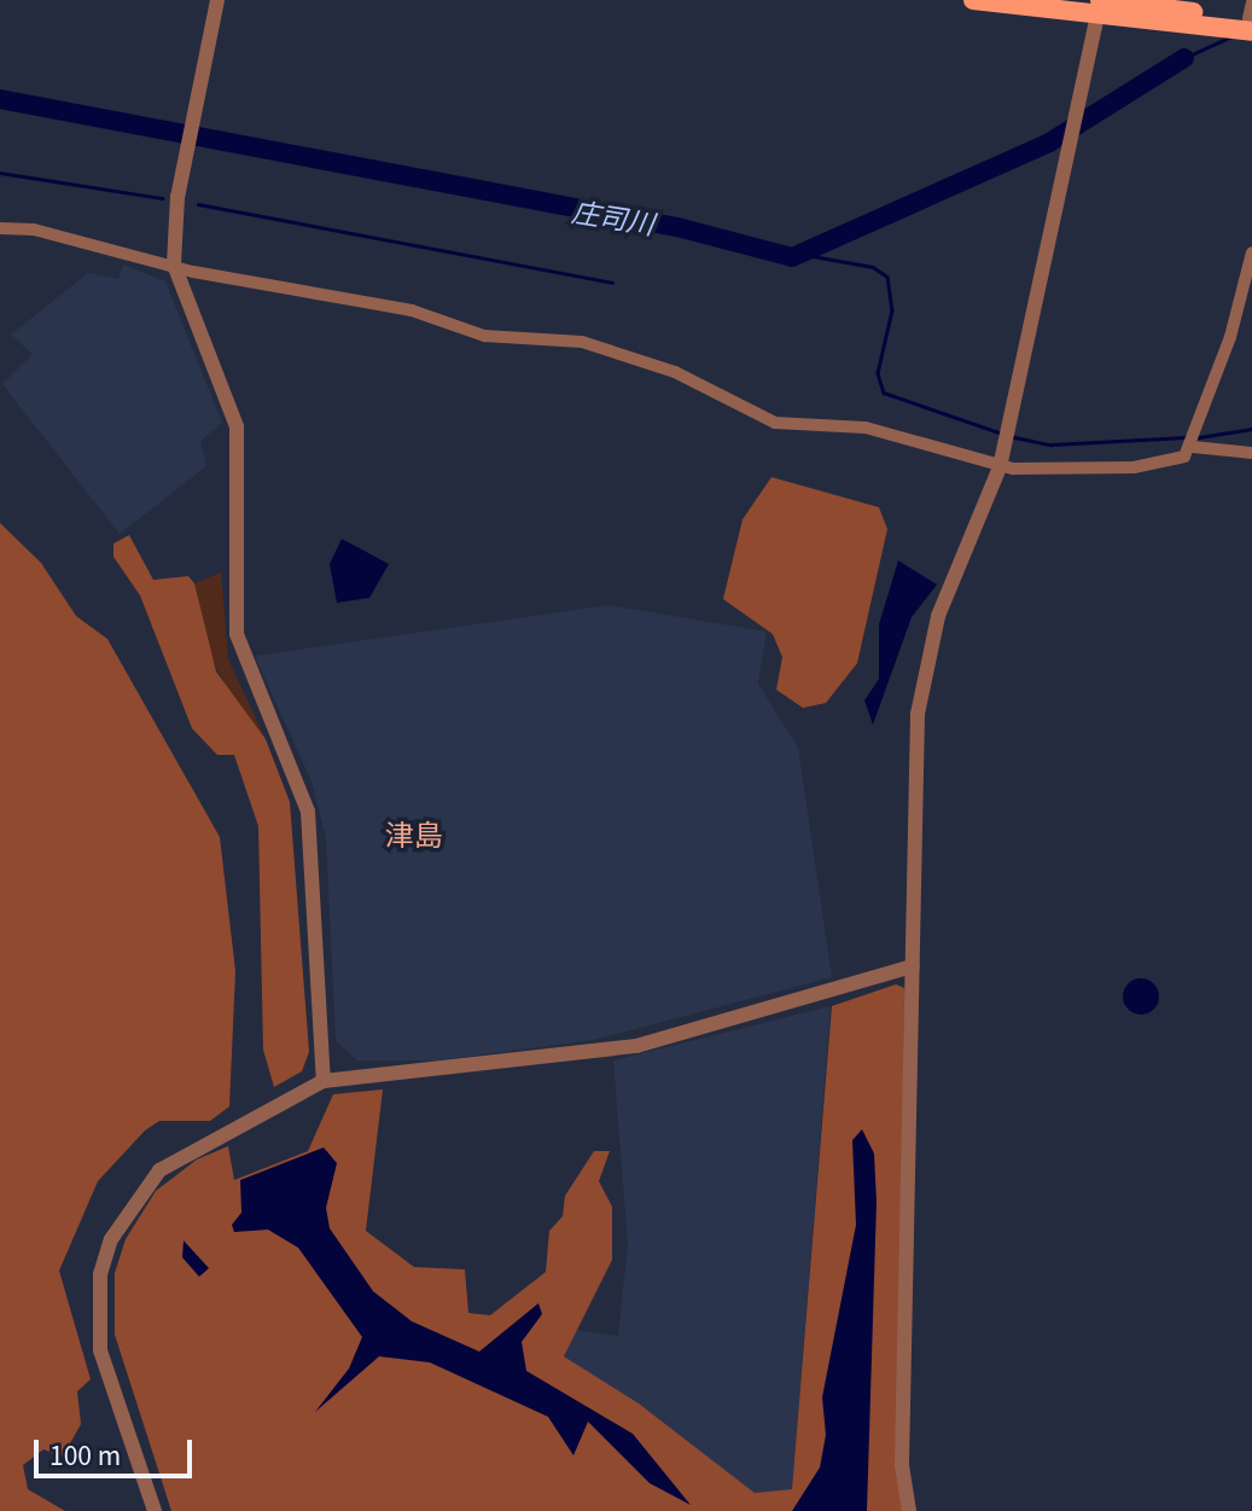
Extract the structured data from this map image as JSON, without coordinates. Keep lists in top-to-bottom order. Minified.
{"districts":["津島"],"water":["庄司川"],"scale_bar":"100 m"}
